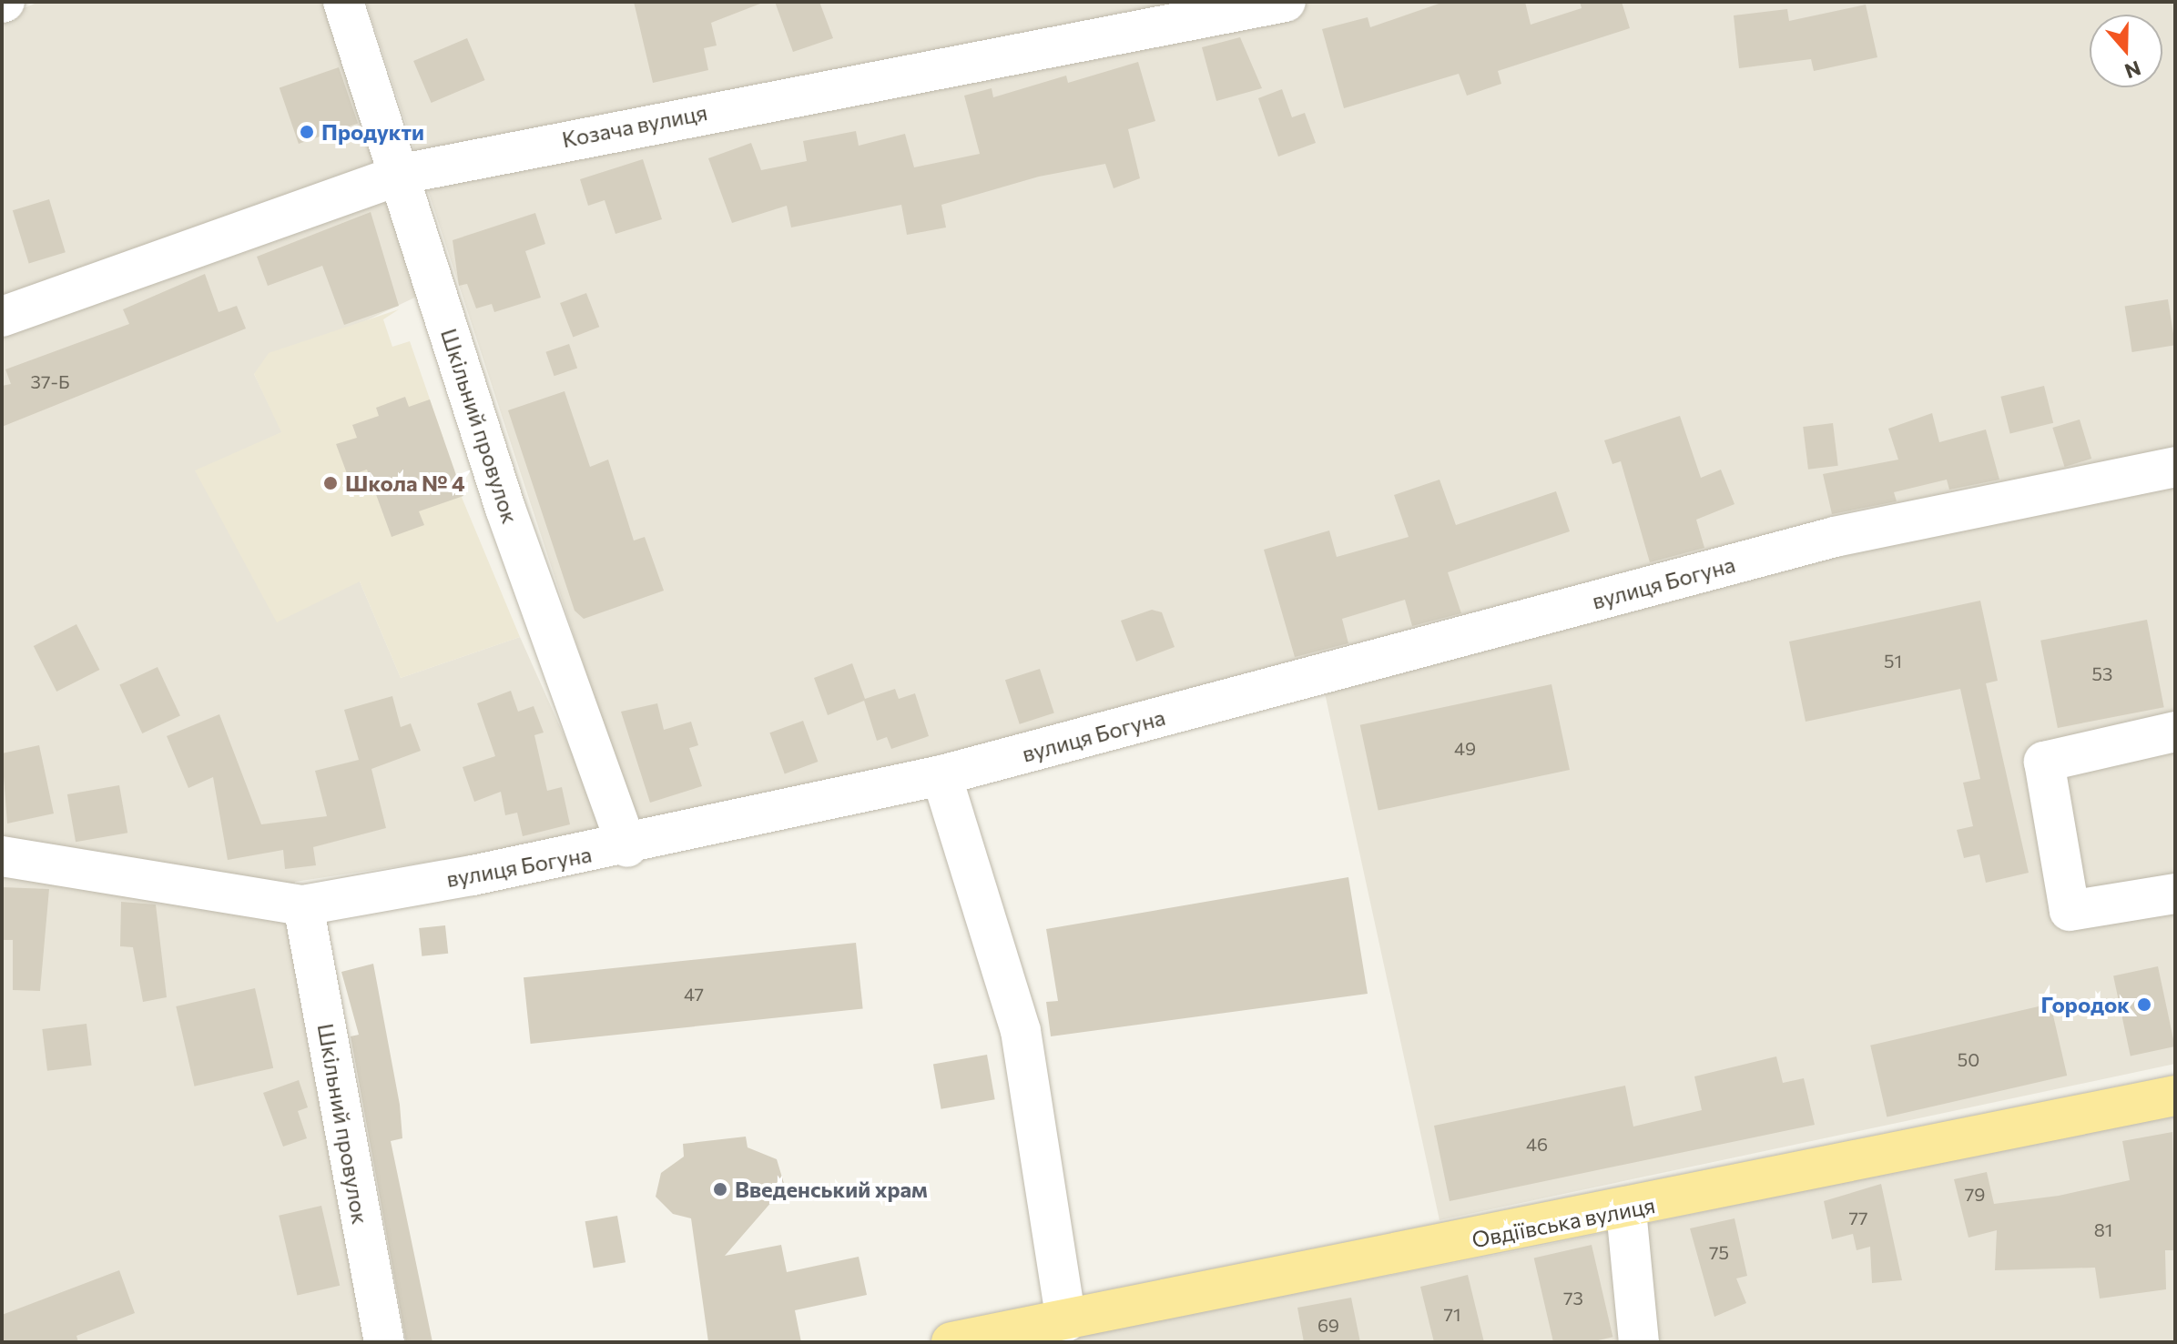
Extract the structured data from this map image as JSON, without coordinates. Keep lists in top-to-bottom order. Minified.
{"streets":{"main road":["Овдіївська вулиця"],"street":["Козача вулиця","Шкільний провулок","вулиця Богуна"]},"crossings":[["Козача вулиця","Шкільний провулок"],["Шкільний провулок","вулиця Богуна"]],"places":["Продукти","Школа № 4","Городок","Введенський храм"],"house_numbers":["37-Б","51","53","49","47","50","46","79","77","81","75","73","71","69"],"north":"bottom"}
